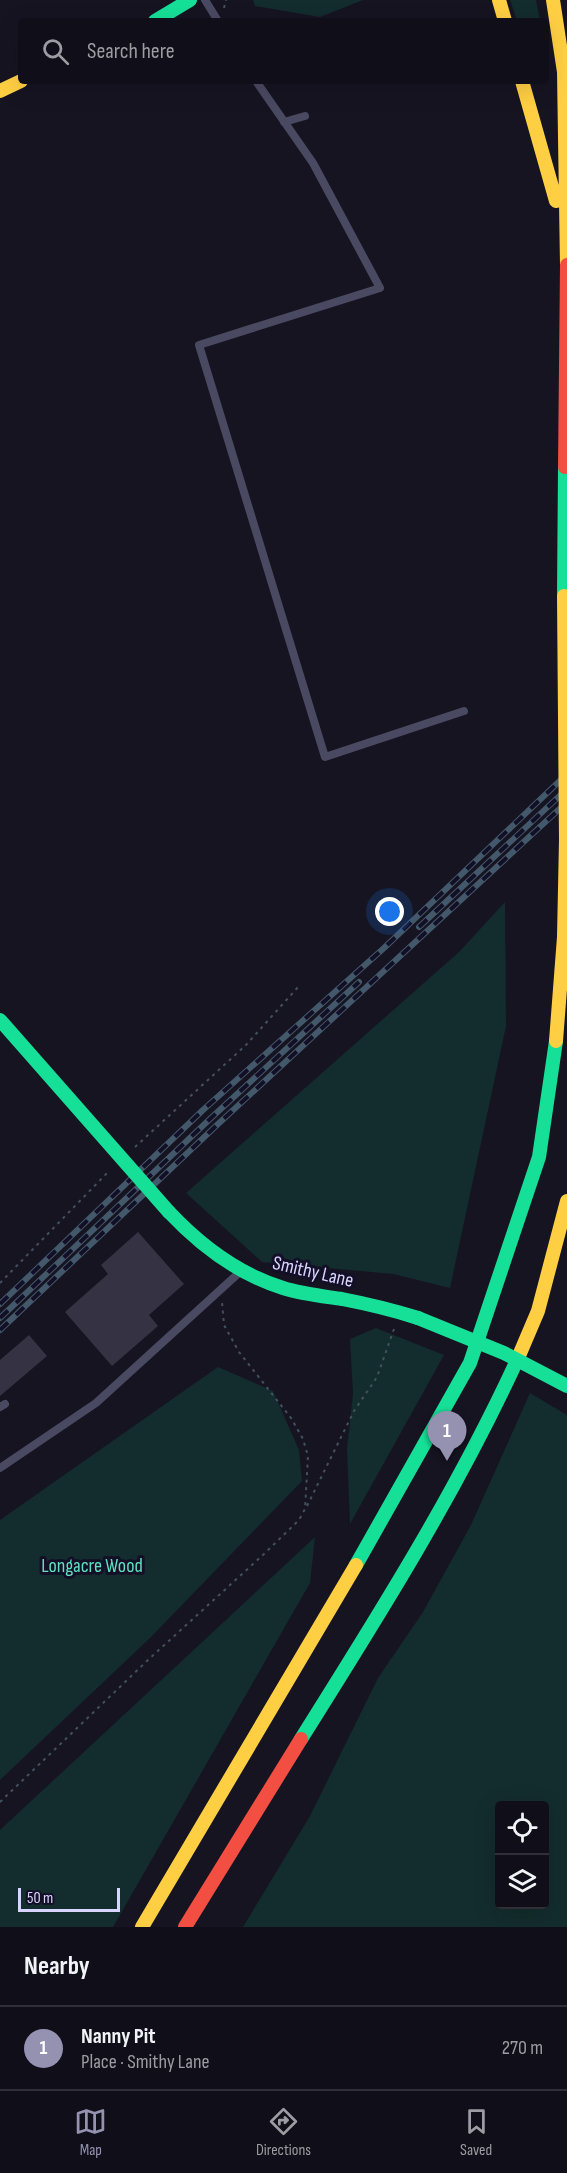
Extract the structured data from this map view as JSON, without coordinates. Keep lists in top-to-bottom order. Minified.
{"streets":{"main road":["Smithy Lane"]},"parks":["Longacre Wood"],"scale_bar":"50 m","page":{"search":"Search here","pins":"1","scale":"50 m","heading":"Nearby","list":[{"mark":"1","name":"Nanny Pit","note":"Place · Smithy Lane","value":"270 m"}],"nav":["Map","Directions","Saved"]}}
